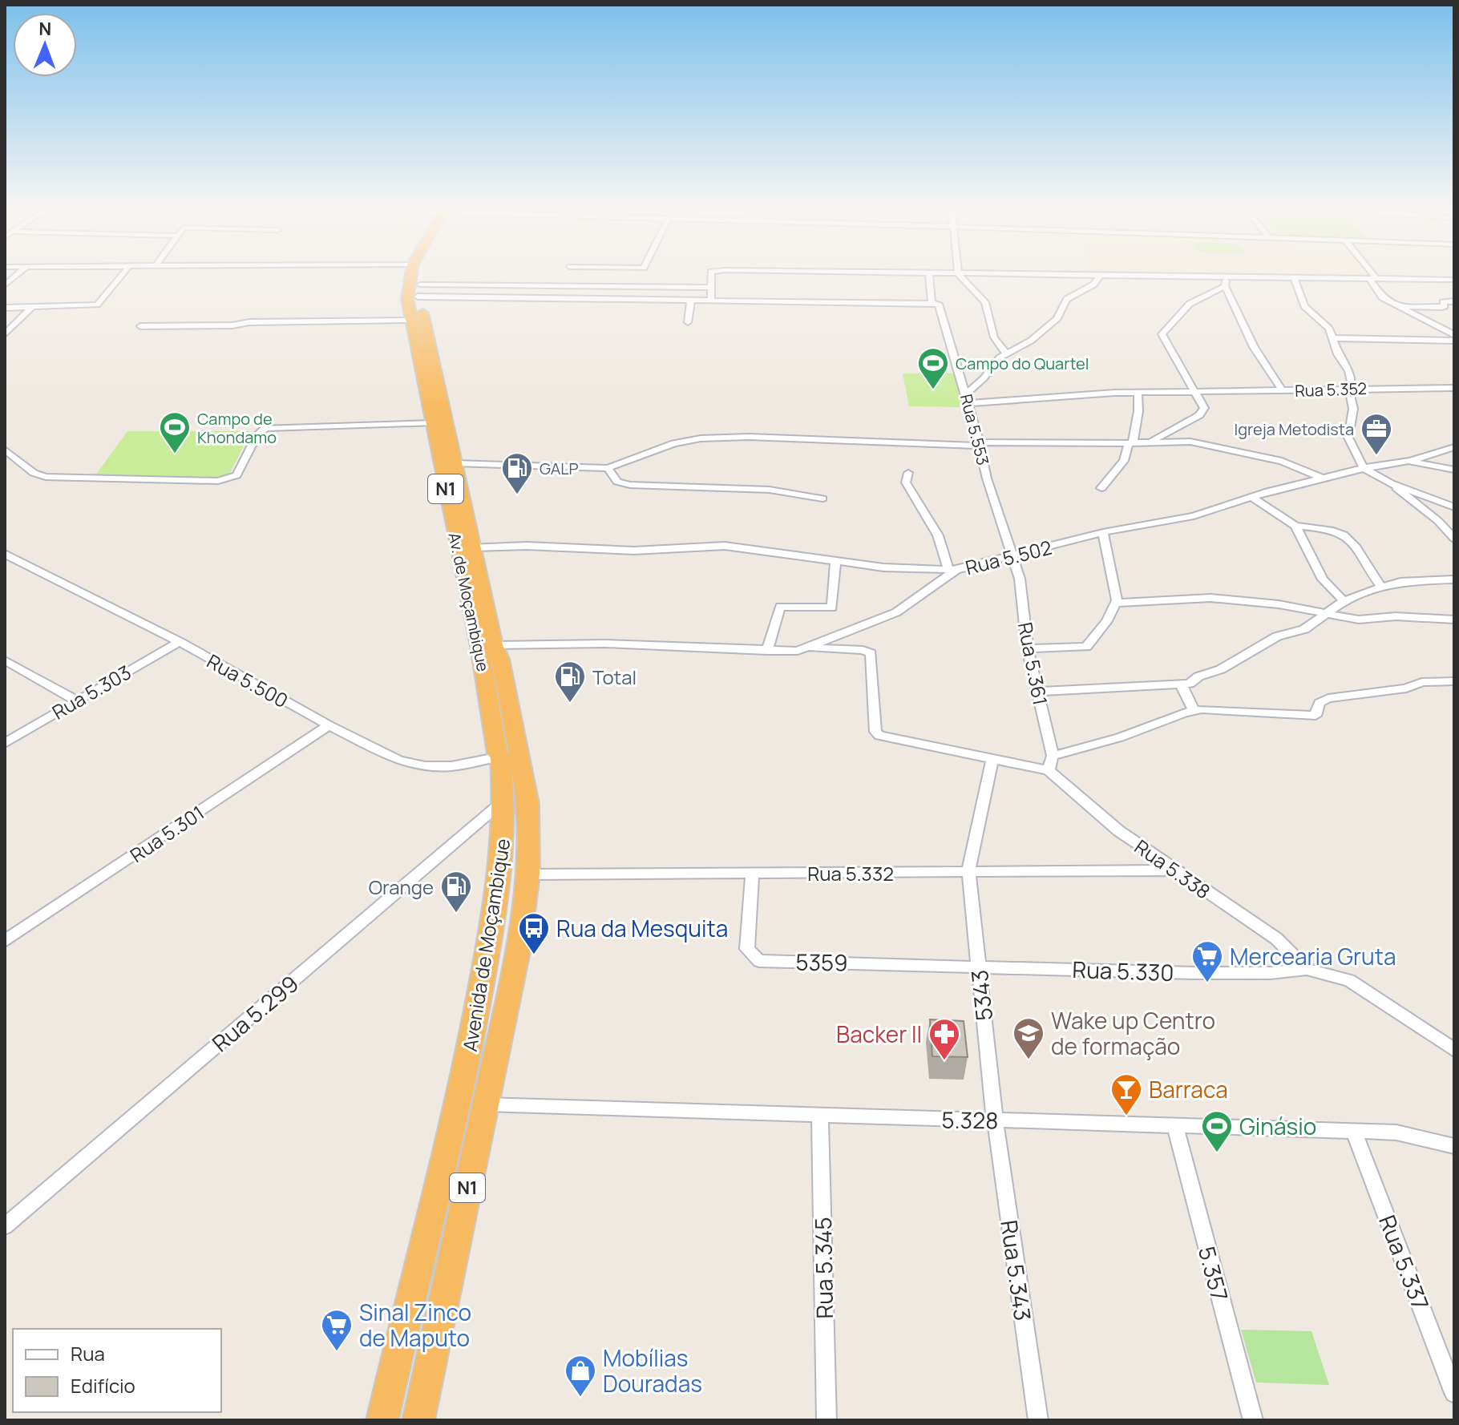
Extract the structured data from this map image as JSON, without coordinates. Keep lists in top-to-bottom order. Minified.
{"streets":{"highway":["N1","Av. de Moçambique","Avenida de Moçambique"],"street":["Rua 5.352","Rua 5.553","Rua 5.502","Rua 5.361","Rua 5.500","Rua 5.303","Rua 5.301","Rua 5.338","Rua 5.332","5359","Rua 5.330","5343","Rua 5.299","5.328","Rua 5.337","Rua 5.345","Rua 5.343","5.357"]},"crossings":[["Rua 5.352","Rua 5.553"],["Rua 5.553","Rua 5.502"],["Rua 5.553","Rua 5.361"],["N1","Avenida de Moçambique"],["N1","5.328"],["Rua 5.502","Av. de Moçambique"],["Rua 5.502","Rua 5.361"],["Rua 5.502","Avenida de Moçambique"],["Av. de Moçambique","Rua 5.500"],["Av. de Moçambique","Avenida de Moçambique"],["Rua 5.361","Rua 5.338"],["Rua 5.500","Rua 5.303"],["Rua 5.500","Rua 5.301"],["Rua 5.500","Avenida de Moçambique"],["Rua 5.338","Rua 5.332"],["Rua 5.338","Rua 5.330"],["Rua 5.332","Avenida de Moçambique"],["Rua 5.332","5359"],["Rua 5.332","5343"],["Avenida de Moçambique","Rua 5.299"],["Avenida de Moçambique","5.328"],["5359","Rua 5.330"],["5359","5343"],["Rua 5.330","5343"],["5343","5.328"],["5343","Rua 5.343"],["5.328","Rua 5.337"],["5.328","Rua 5.345"],["5.328","Rua 5.343"],["5.328","5.357"]],"places":{"sports":["Campo do Quartel","Campo de Khondamo","Ginásio"],"office":["Igreja Metodista"],"fuel station":["GALP","Total","Orange"],"bus stop":["Rua da Mesquita"],"supermarket":["Mercearia Gruta","Sinal Zinco de Maputo"],"school or university":["Wake up Centro de formação"],"pharmacy":["Backer II"],"bar":["Barraca"],"shop":["Mobílias Douradas"]},"legend":["Rua","Edifício"],"north":"top"}
